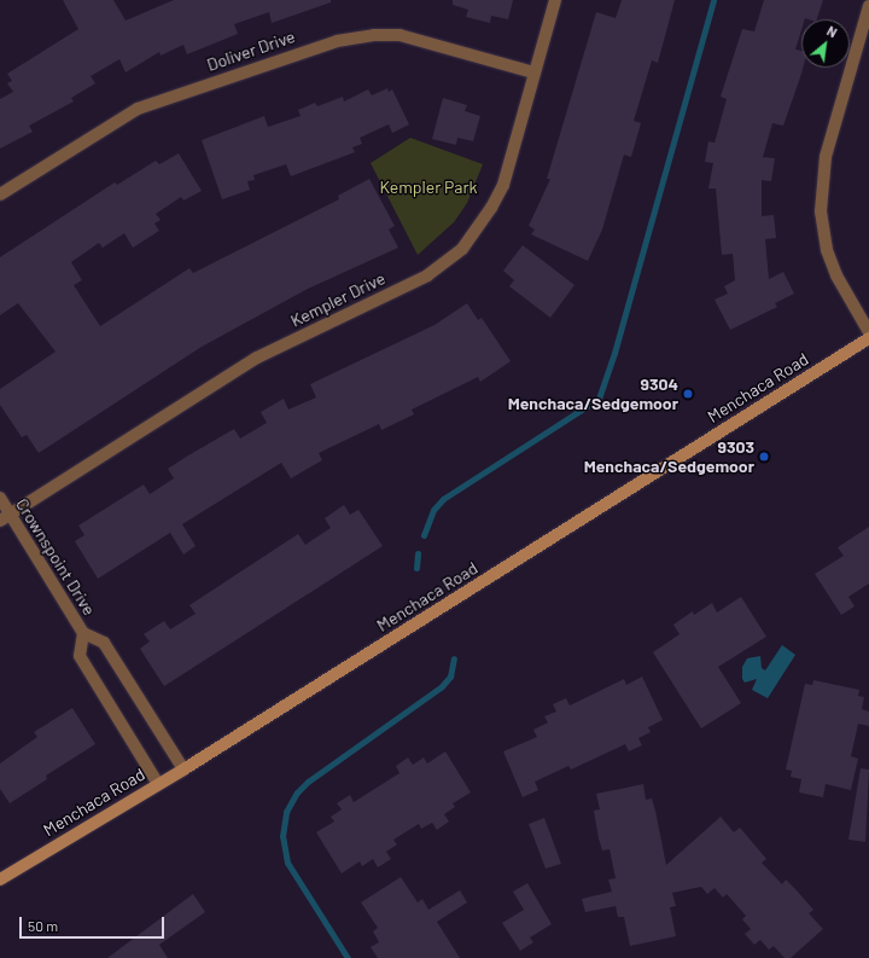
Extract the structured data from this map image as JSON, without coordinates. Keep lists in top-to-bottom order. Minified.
{"streets":{"main road":["Menchaca Road"],"street":["Doliver Drive","Kempler Drive","Crownspoint Drive"]},"crossings":[["Doliver Drive","Kempler Drive"],["Kempler Drive","Crownspoint Drive"],["Menchaca Road","Crownspoint Drive"]],"parks":["Kempler Park"],"places":["9304 Menchaca/Sedgemoor","9303 Menchaca/Sedgemoor"],"scale_bar":"50 m","north":"top right"}
